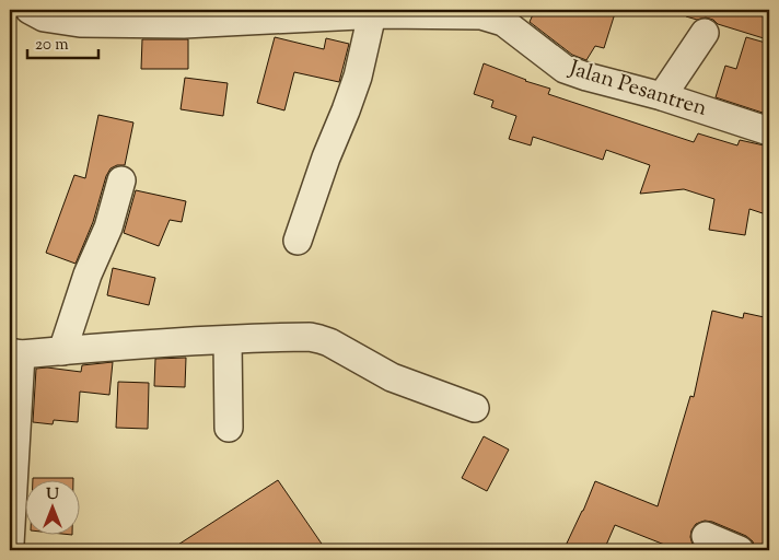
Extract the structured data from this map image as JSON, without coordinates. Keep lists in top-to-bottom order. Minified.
{"streets":{"street":["Jalan Pesantren"]},"scale_bar":"20 m","north":"top"}
